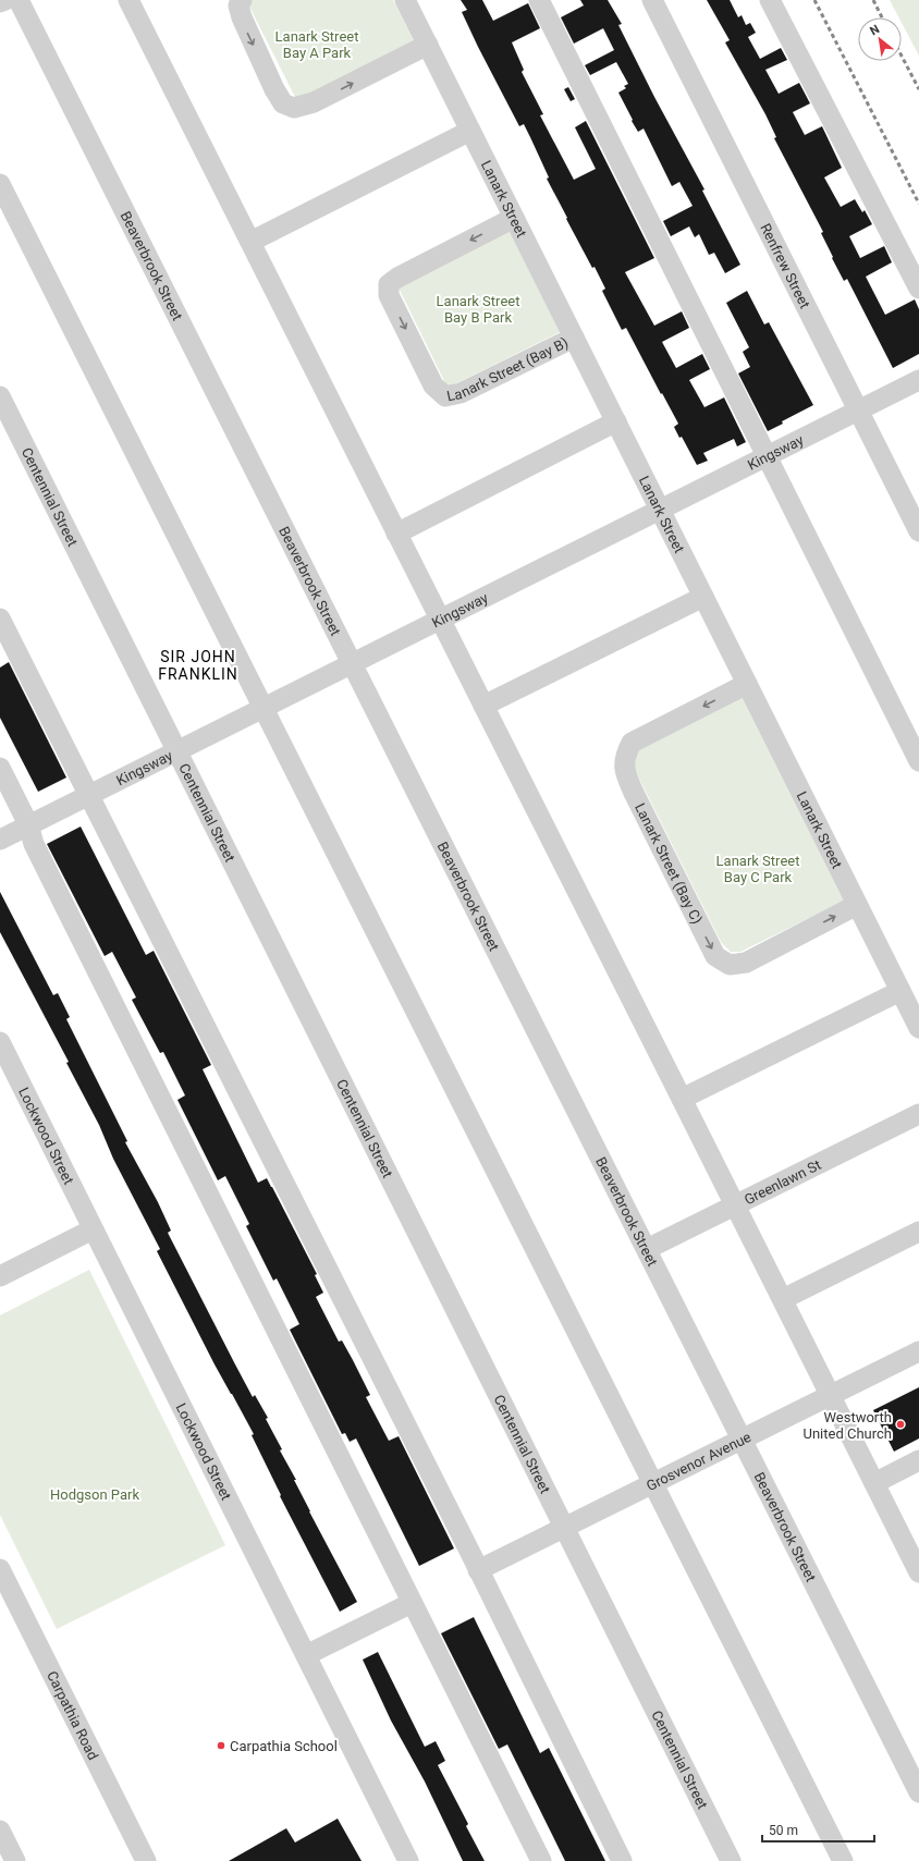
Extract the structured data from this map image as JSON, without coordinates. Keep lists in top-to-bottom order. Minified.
{"streets":{"street":["Lanark Street","Beaverbrook Street","Renfrew Street","Lanark Street (Bay B)","Kingsway","Centennial Street","Lanark Street (Bay C)","Lockwood Street","Greenlawn St","Grosvenor Avenue","Carpathia Road"]},"crossings":[["Lanark Street","Lanark Street (Bay B)"],["Lanark Street","Kingsway"],["Lanark Street","Lanark Street (Bay C)"],["Beaverbrook Street","Kingsway"],["Beaverbrook Street","Greenlawn St"],["Beaverbrook Street","Grosvenor Avenue"],["Renfrew Street","Kingsway"],["Kingsway","Centennial Street"],["Centennial Street","Grosvenor Avenue"]],"districts":["SIR JOHN FRANKLIN"],"parks":["Lanark Street Bay A Park","Lanark Street Bay B Park","Lanark Street Bay C Park","Hodgson Park"],"places":["Westworth United Church","Carpathia School"],"scale_bar":"50 m","north":"top left"}
